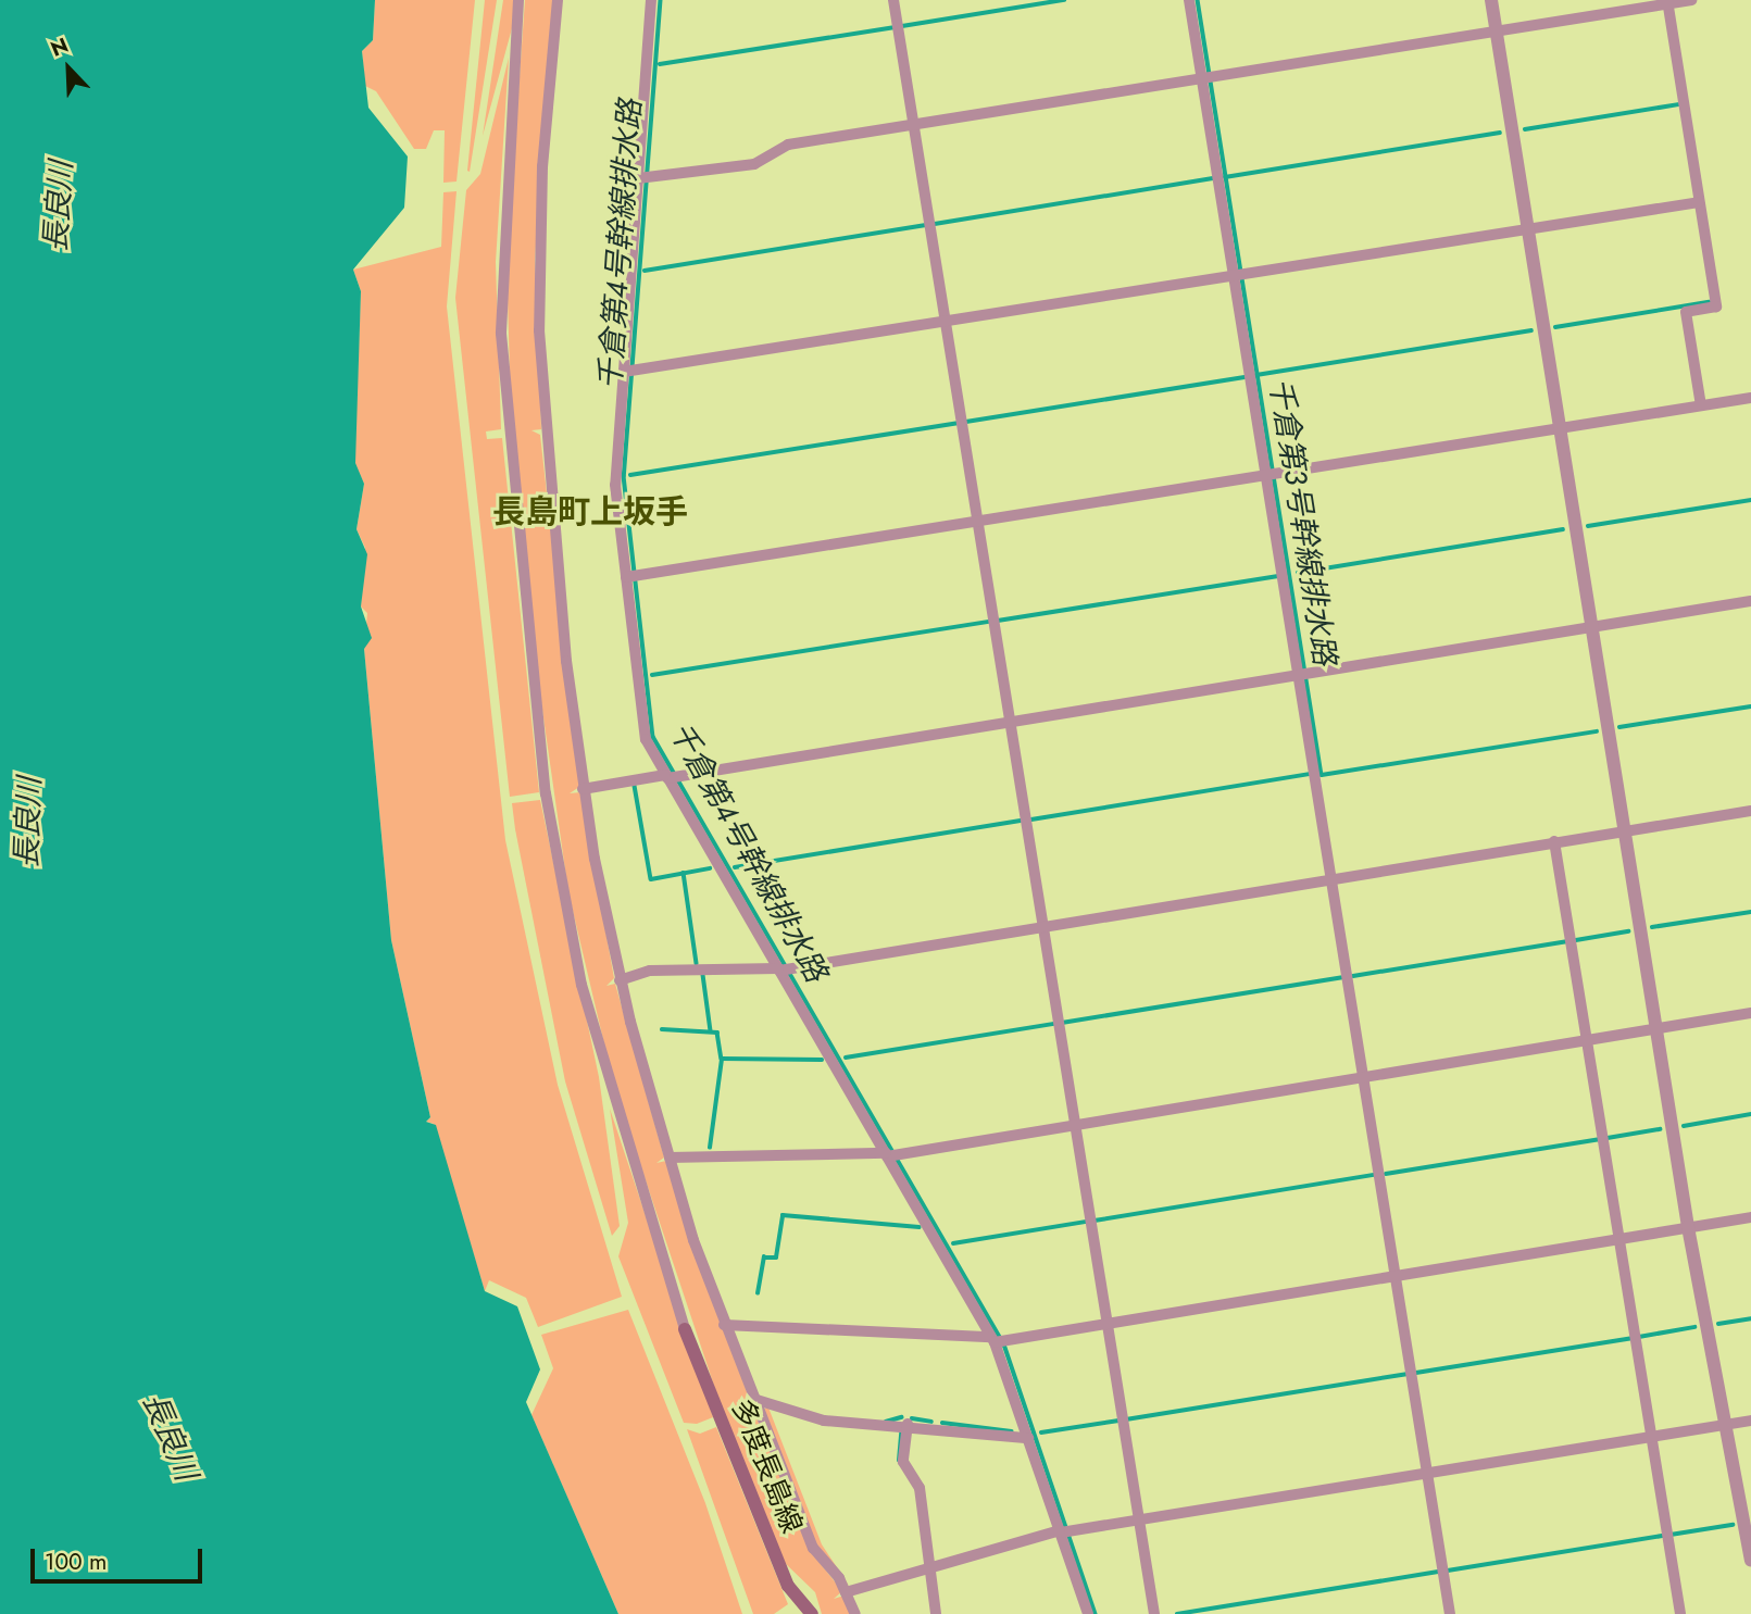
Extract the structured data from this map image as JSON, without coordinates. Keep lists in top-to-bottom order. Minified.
{"streets":{"main road":["多度長島線"]},"districts":["長島町上坂手"],"water":["長良川","千倉第4号幹線排水路","千倉第3号幹線排水路"],"scale_bar":"100 m","north":"top left"}
